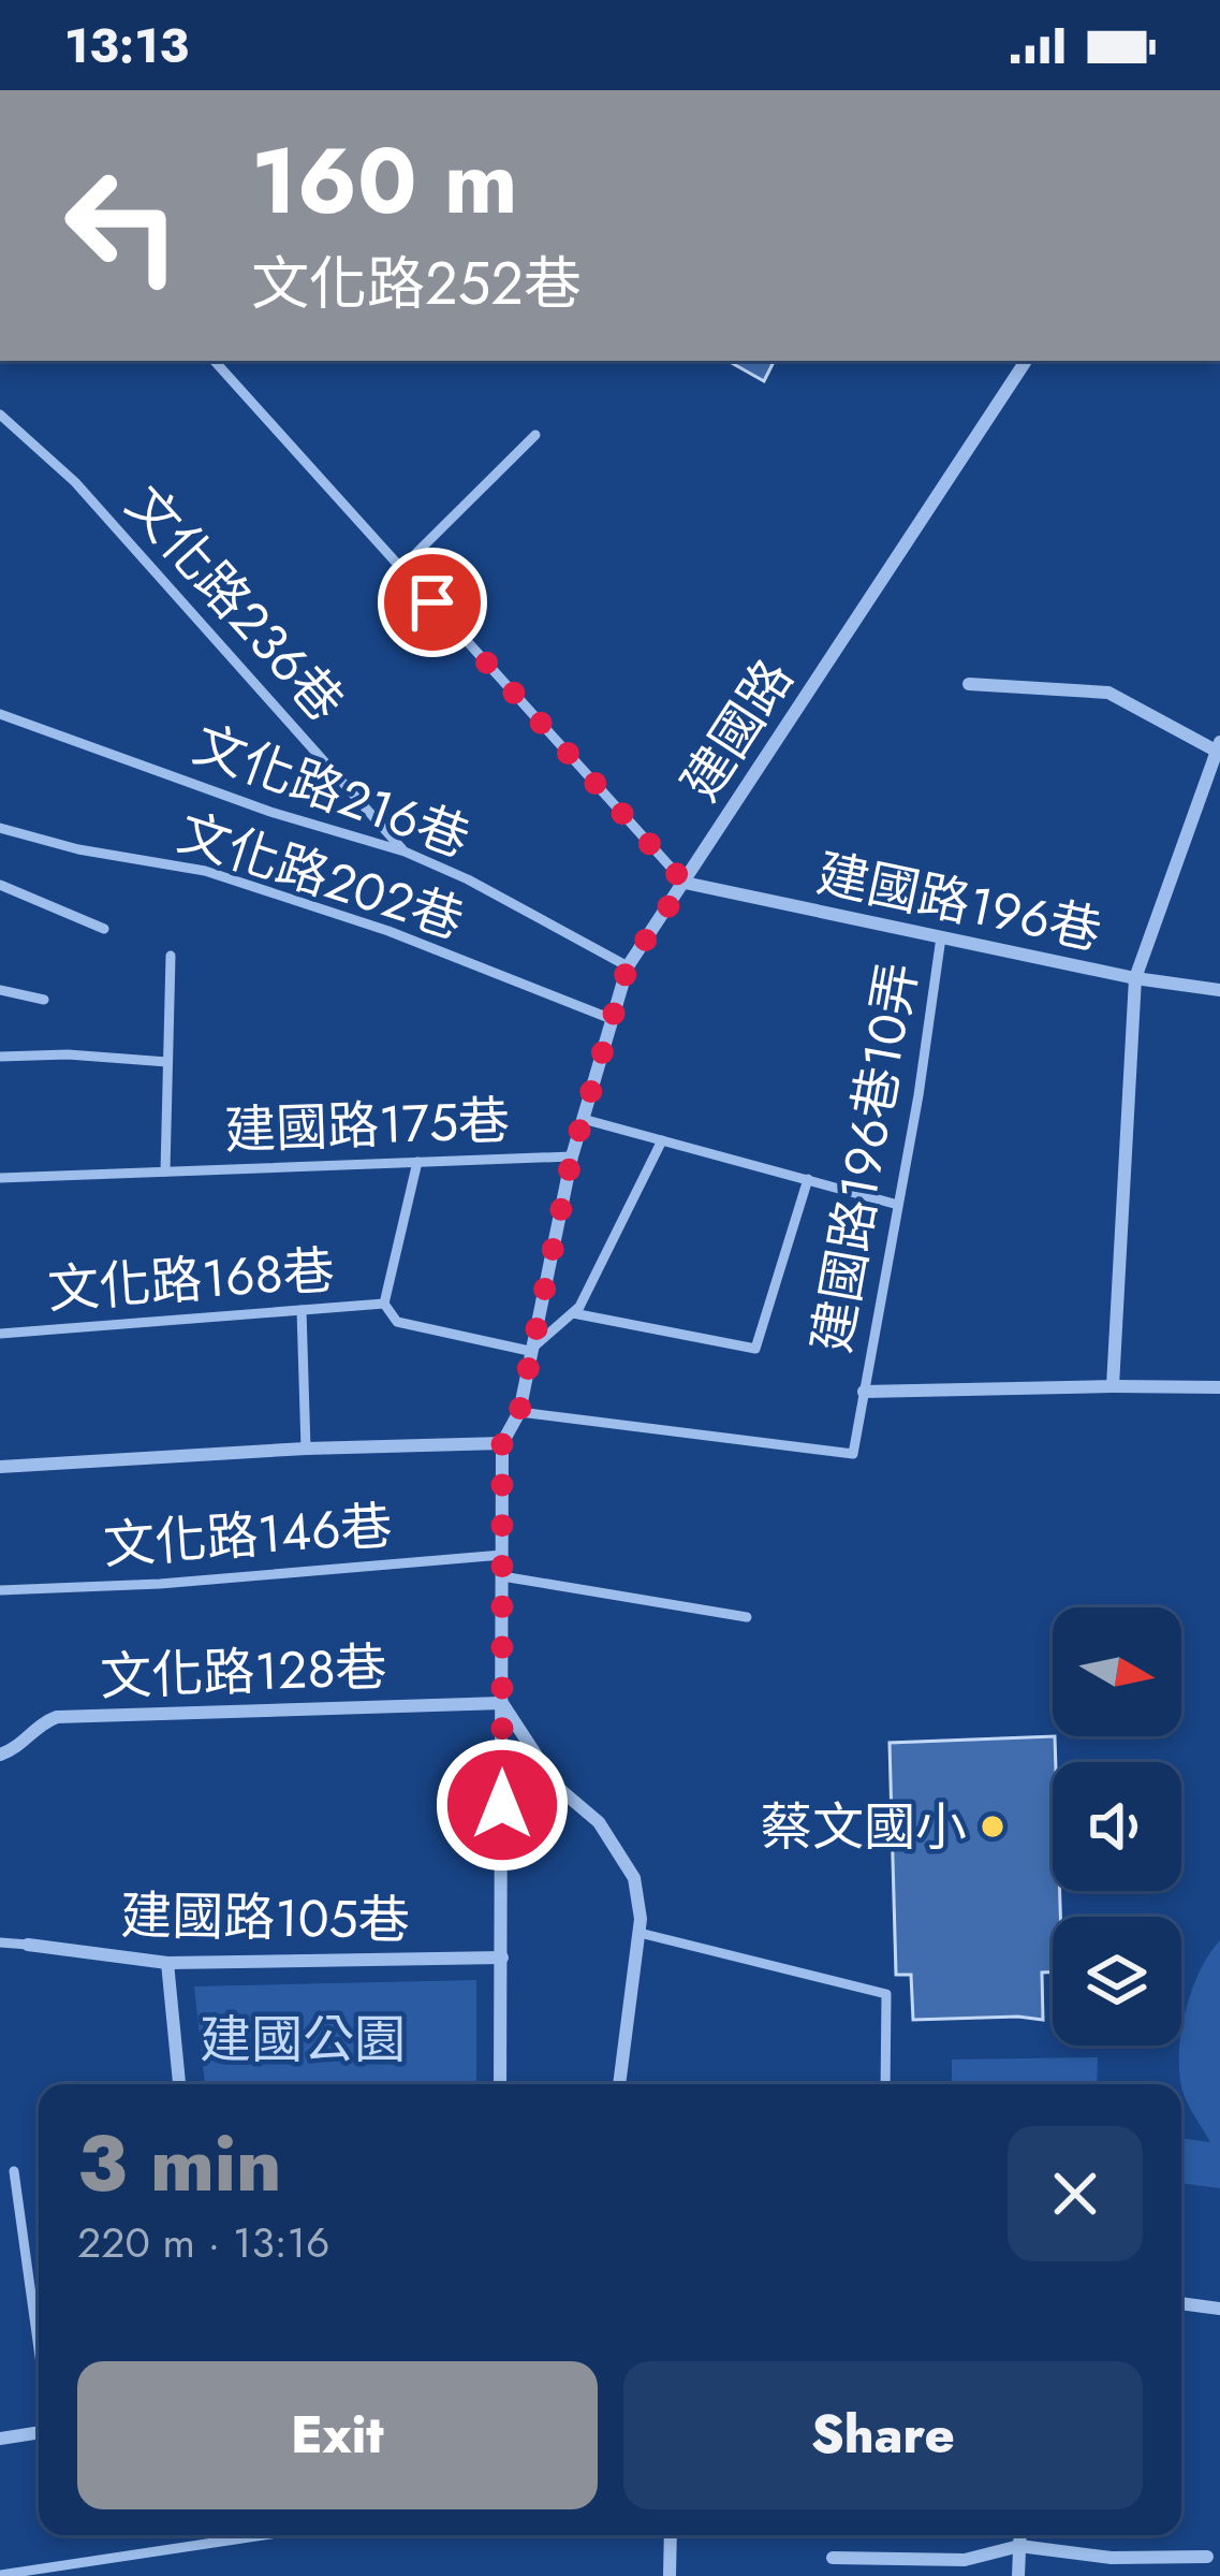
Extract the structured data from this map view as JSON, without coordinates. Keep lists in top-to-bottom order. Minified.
{"streets":{"street":["建國路","建國路196巷","文化路128巷","建國路105巷"],"lane":["文化路236巷","文化路216巷","文化路202巷","建國路175巷","建國路196巷10弄","文化路168巷","文化路146巷"]},"crossings":[["文化路236巷","文化路216巷"],["建國路","文化路216巷"],["建國路","文化路202巷"],["建國路","建國路196巷"],["建國路","建國路175巷"],["建國路","建國路196巷10弄"],["建國路","文化路168巷"],["建國路","文化路146巷"],["建國路","文化路128巷"],["建國路","建國路105巷"],["建國路196巷","建國路196巷10弄"]],"parks":["建國公園"],"places":["蔡文國小"],"north":"right","page":{"status":"13:13","turn":["160 m","文化路252巷"],"heading":["3 min","220 m · 13:16"],"buttons":["Exit","Share"]}}
